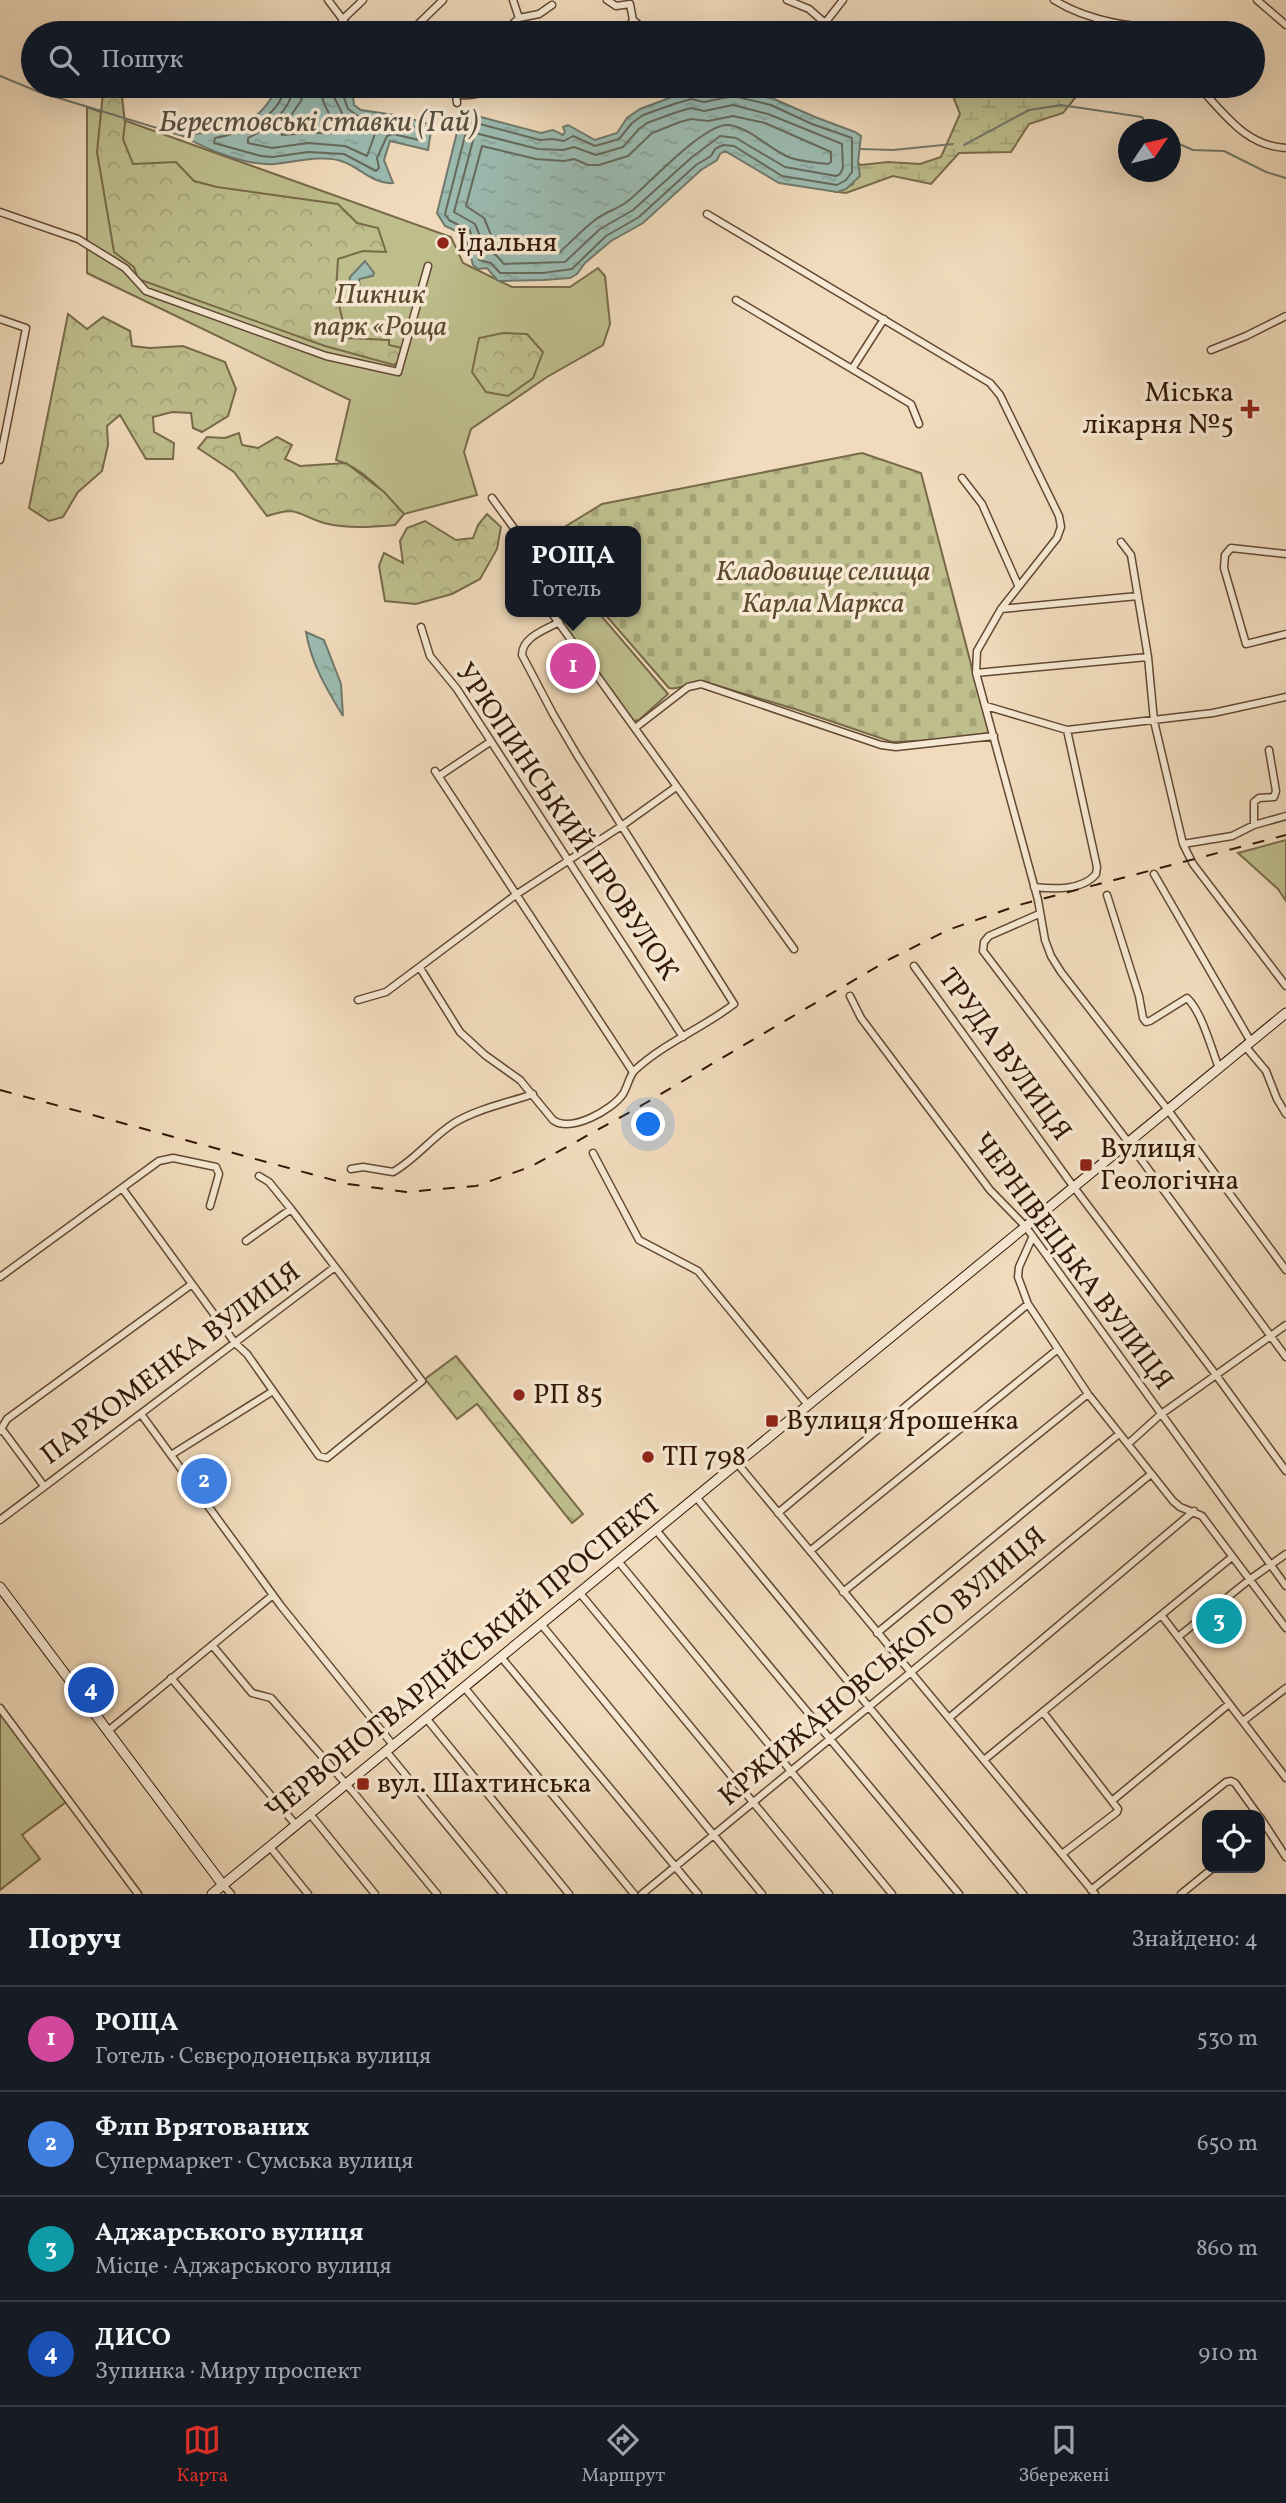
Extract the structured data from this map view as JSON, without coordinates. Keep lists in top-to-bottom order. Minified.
{"streets":{"main road":["ЧЕРВОНОГВАРДІЙСЬКИЙ ПРОСПЕКТ"],"street":["УРЮПИНСЬКИЙ ПРОВУЛОК","ТРУДА ВУЛИЦЯ","ЧЕРНІВЕЦЬКА ВУЛИЦЯ","ПАРХОМЕНКА ВУЛИЦЯ","КРЖИЖАНОВСЬКОГО ВУЛИЦЯ"]},"crossings":[["ТРУДА ВУЛИЦЯ","ЧЕРВОНОГВАРДІЙСЬКИЙ ПРОСПЕКТ"],["ЧЕРНІВЕЦЬКА ВУЛИЦЯ","ЧЕРВОНОГВАРДІЙСЬКИЙ ПРОСПЕКТ"]],"water":["Берестовські ставки (Гай)"],"parks":["Пикник парк «Роща","Кладовище селища Карла Маркса"],"places":{"other":["Їдальня","РП 85","ТП 798"],"health":["Міська лікарня №5"],"transit":["Вулиця Геологічна","Вулиця Ярошенка","вул. Шахтинська"]},"north":"top right","page":{"search":"Пошук","popup":["РОЩА","Готель"],"pins":["1","2","3","4"],"heading":["Поруч","Знайдено: 4"],"list":[{"mark":"1","name":"РОЩА","note":"Готель · Сєвєродонецька вулиця","value":"530 m"},{"mark":"2","name":"Флп Врятованих","note":"Супермаркет · Сумська вулиця","value":"650 m"},{"mark":"3","name":"Аджарського вулиця","note":"Місце · Аджарського вулиця","value":"860 m"},{"mark":"4","name":"ДИСО","note":"Зупинка · Миру проспект","value":"910 m"}],"nav":["Карта","Маршрут","Збережені"]}}
